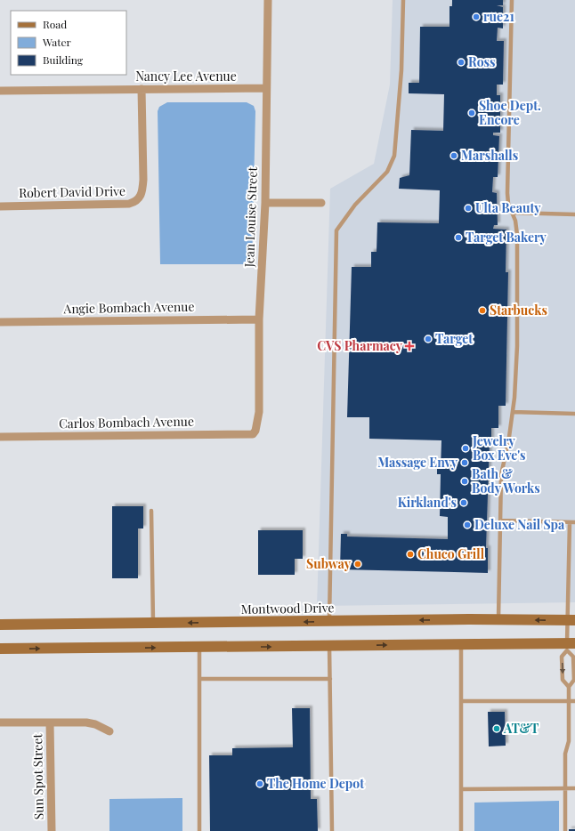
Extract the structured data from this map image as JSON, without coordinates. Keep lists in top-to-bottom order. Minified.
{"streets":{"street":["Nancy Lee Avenue","Robert David Drive","Jean Louise Street","Angie Bombach Avenue","Carlos Bombach Avenue","Montwood Drive","Sun Spot Street"]},"crossings":[["Nancy Lee Avenue","Robert David Drive"],["Nancy Lee Avenue","Jean Louise Street"],["Jean Louise Street","Angie Bombach Avenue"],["Jean Louise Street","Carlos Bombach Avenue"]],"places":{"other":["rue21","Ross","Shoe Dept. Encore","Marshalls","Ulta Beauty","Target Bakery","Starbucks","Target","Jewelry Box Eve's","Massage Envy","Bath & Body Works","Kirkland's","Deluxe Nail Spa","Chuco Grill","Subway","AT&T","The Home Depot"],"health":["CVS Pharmacy"]},"legend":["Road","Water","Building"]}
